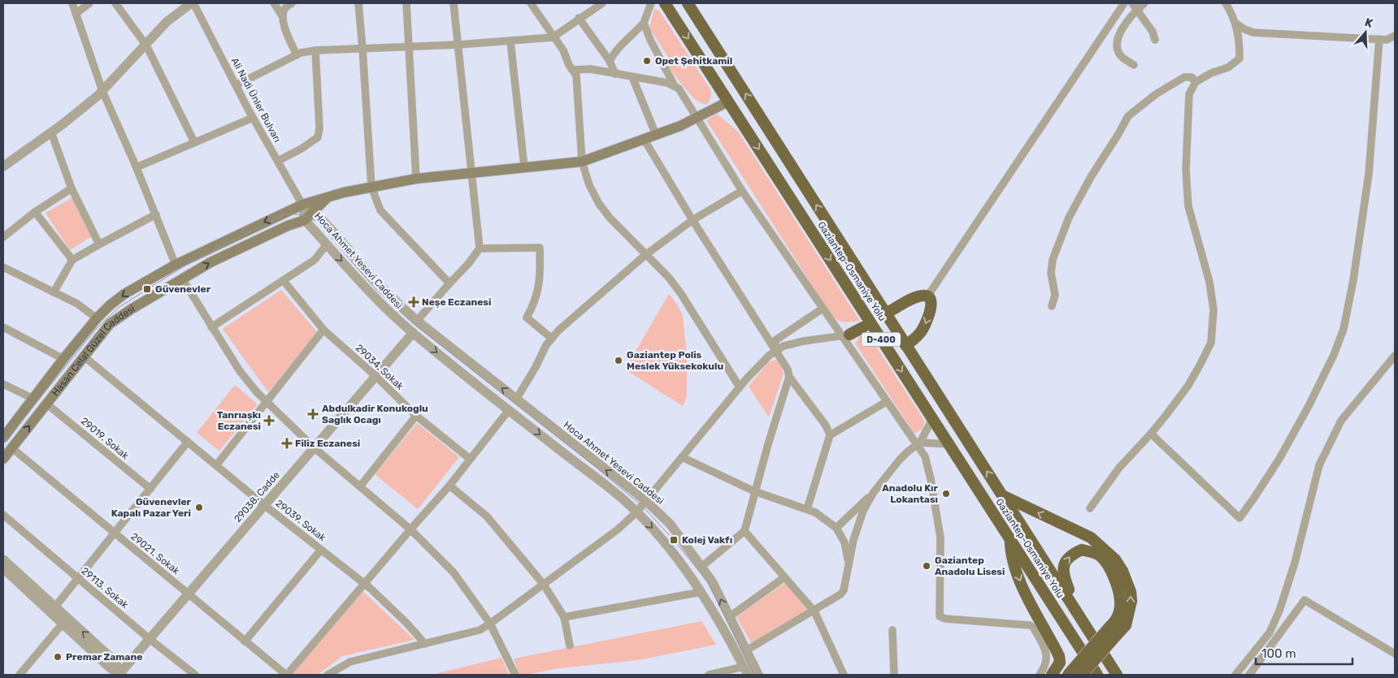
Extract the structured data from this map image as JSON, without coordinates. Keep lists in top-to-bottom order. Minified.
{"streets":{"highway":["Gaziantep-Osmaniye Yolu","D-400"],"main road":["Hasan Celal Güzel Caddesi"],"street":["Ali Nadi Ünler Bulvarı","Hoca Ahmet Yesevi Caddesi","29034. Sokak","29019. Sokak","29038. Cadde","29039. Sokak","29021. Sokak","29113. Sokak"]},"crossings":[["Ali Nadi Ünler Bulvarı","Hoca Ahmet Yesevi Caddesi"],["Ali Nadi Ünler Bulvarı","Hasan Celal Güzel Caddesi"],["Hoca Ahmet Yesevi Caddesi","Hasan Celal Güzel Caddesi"],["Hoca Ahmet Yesevi Caddesi","29038. Cadde"],["Gaziantep-Osmaniye Yolu","Hasan Celal Güzel Caddesi"],["Hasan Celal Güzel Caddesi","29019. Sokak"],["Hasan Celal Güzel Caddesi","29039. Sokak"],["Hasan Celal Güzel Caddesi","29021. Sokak"],["29034. Sokak","29038. Cadde"],["29038. Cadde","29039. Sokak"],["29038. Cadde","29021. Sokak"],["29038. Cadde","29113. Sokak"]],"places":{"other":["Opet Şehitkamil","Gaziantep Polis Meslek Yüksekokulu","Anadolu Kır Lokantası","Güvenevler Kapalı Pazar Yeri","Gaziantep Anadolu Lisesi","Premar Zamane"],"transit":["Güvenevler","Kolej Vakfı"],"health":["Neşe Eczanesi","Abdulkadir Konukoglu Saglık Ocagı","Tanrıaşkı Eczanesi","Filiz Eczanesi"]},"scale_bar":"100 m","north":"top"}
